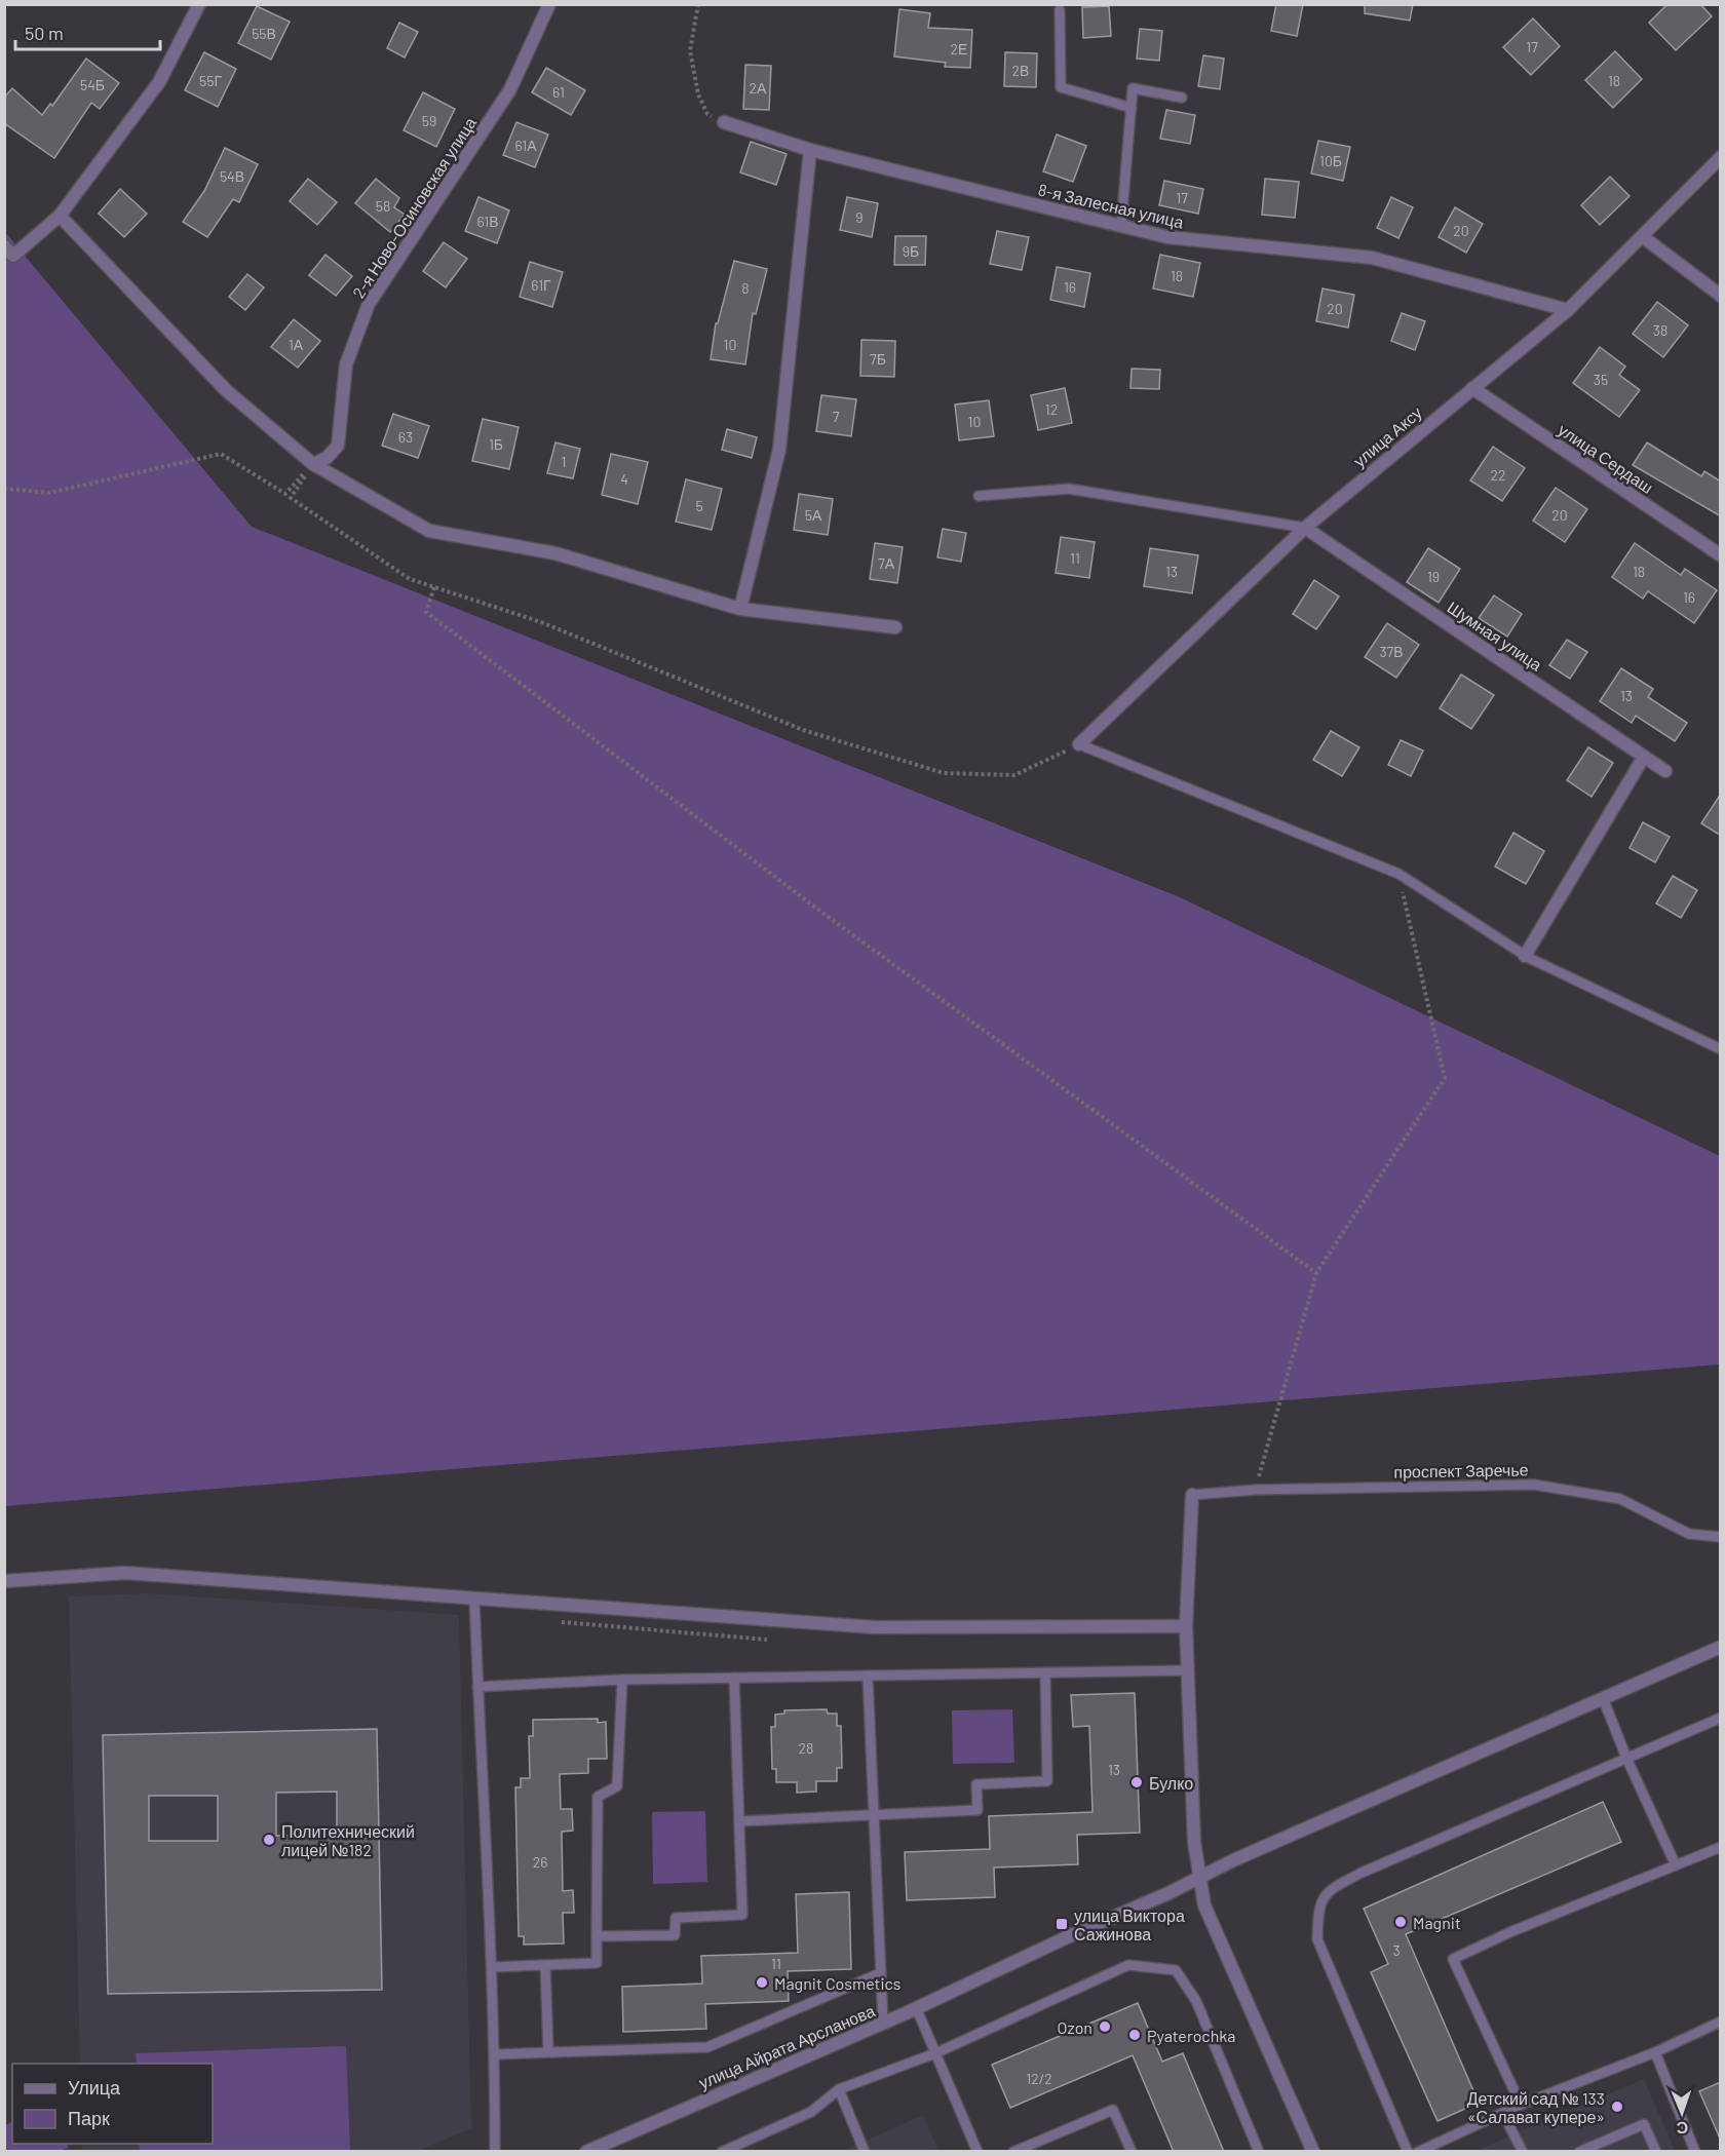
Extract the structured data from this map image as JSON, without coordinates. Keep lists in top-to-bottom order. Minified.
{"streets":{"street":["8-я Залесная улица","2-я Ново-Осиновская улица","улица Аксу","улица Сердаш","Шумная улица","улица Айрата Арсланова"],"lane":["проспект Заречье"]},"crossings":[["8-я Залесная улица","улица Аксу"],["улица Аксу","улица Сердаш"],["улица Аксу","Шумная улица"]],"places":{"other":["Булко","Политехнический лицей №182","Magnit","Magnit Cosmetics","Ozon","Pyaterochka","Детский сад № 133 «Салават купере»"],"transit":["улица Виктора Сажинова"]},"house_numbers":["55В","17","2Е","2В","55Г","18","54Б","2А","61","59","61А","10Б","54В","17","58","9","61В","20","9Б","18","61Г","16","8","20","38","1А","10","7Б","35","12","7","10","63","1Б","1","22","4","5","5А","20","11","7А","13","18","19","16","37В","13","28","13","26","3","11","12/2"],"legend":["Улица","Парк"],"scale_bar":"50 m","north":"bottom"}
